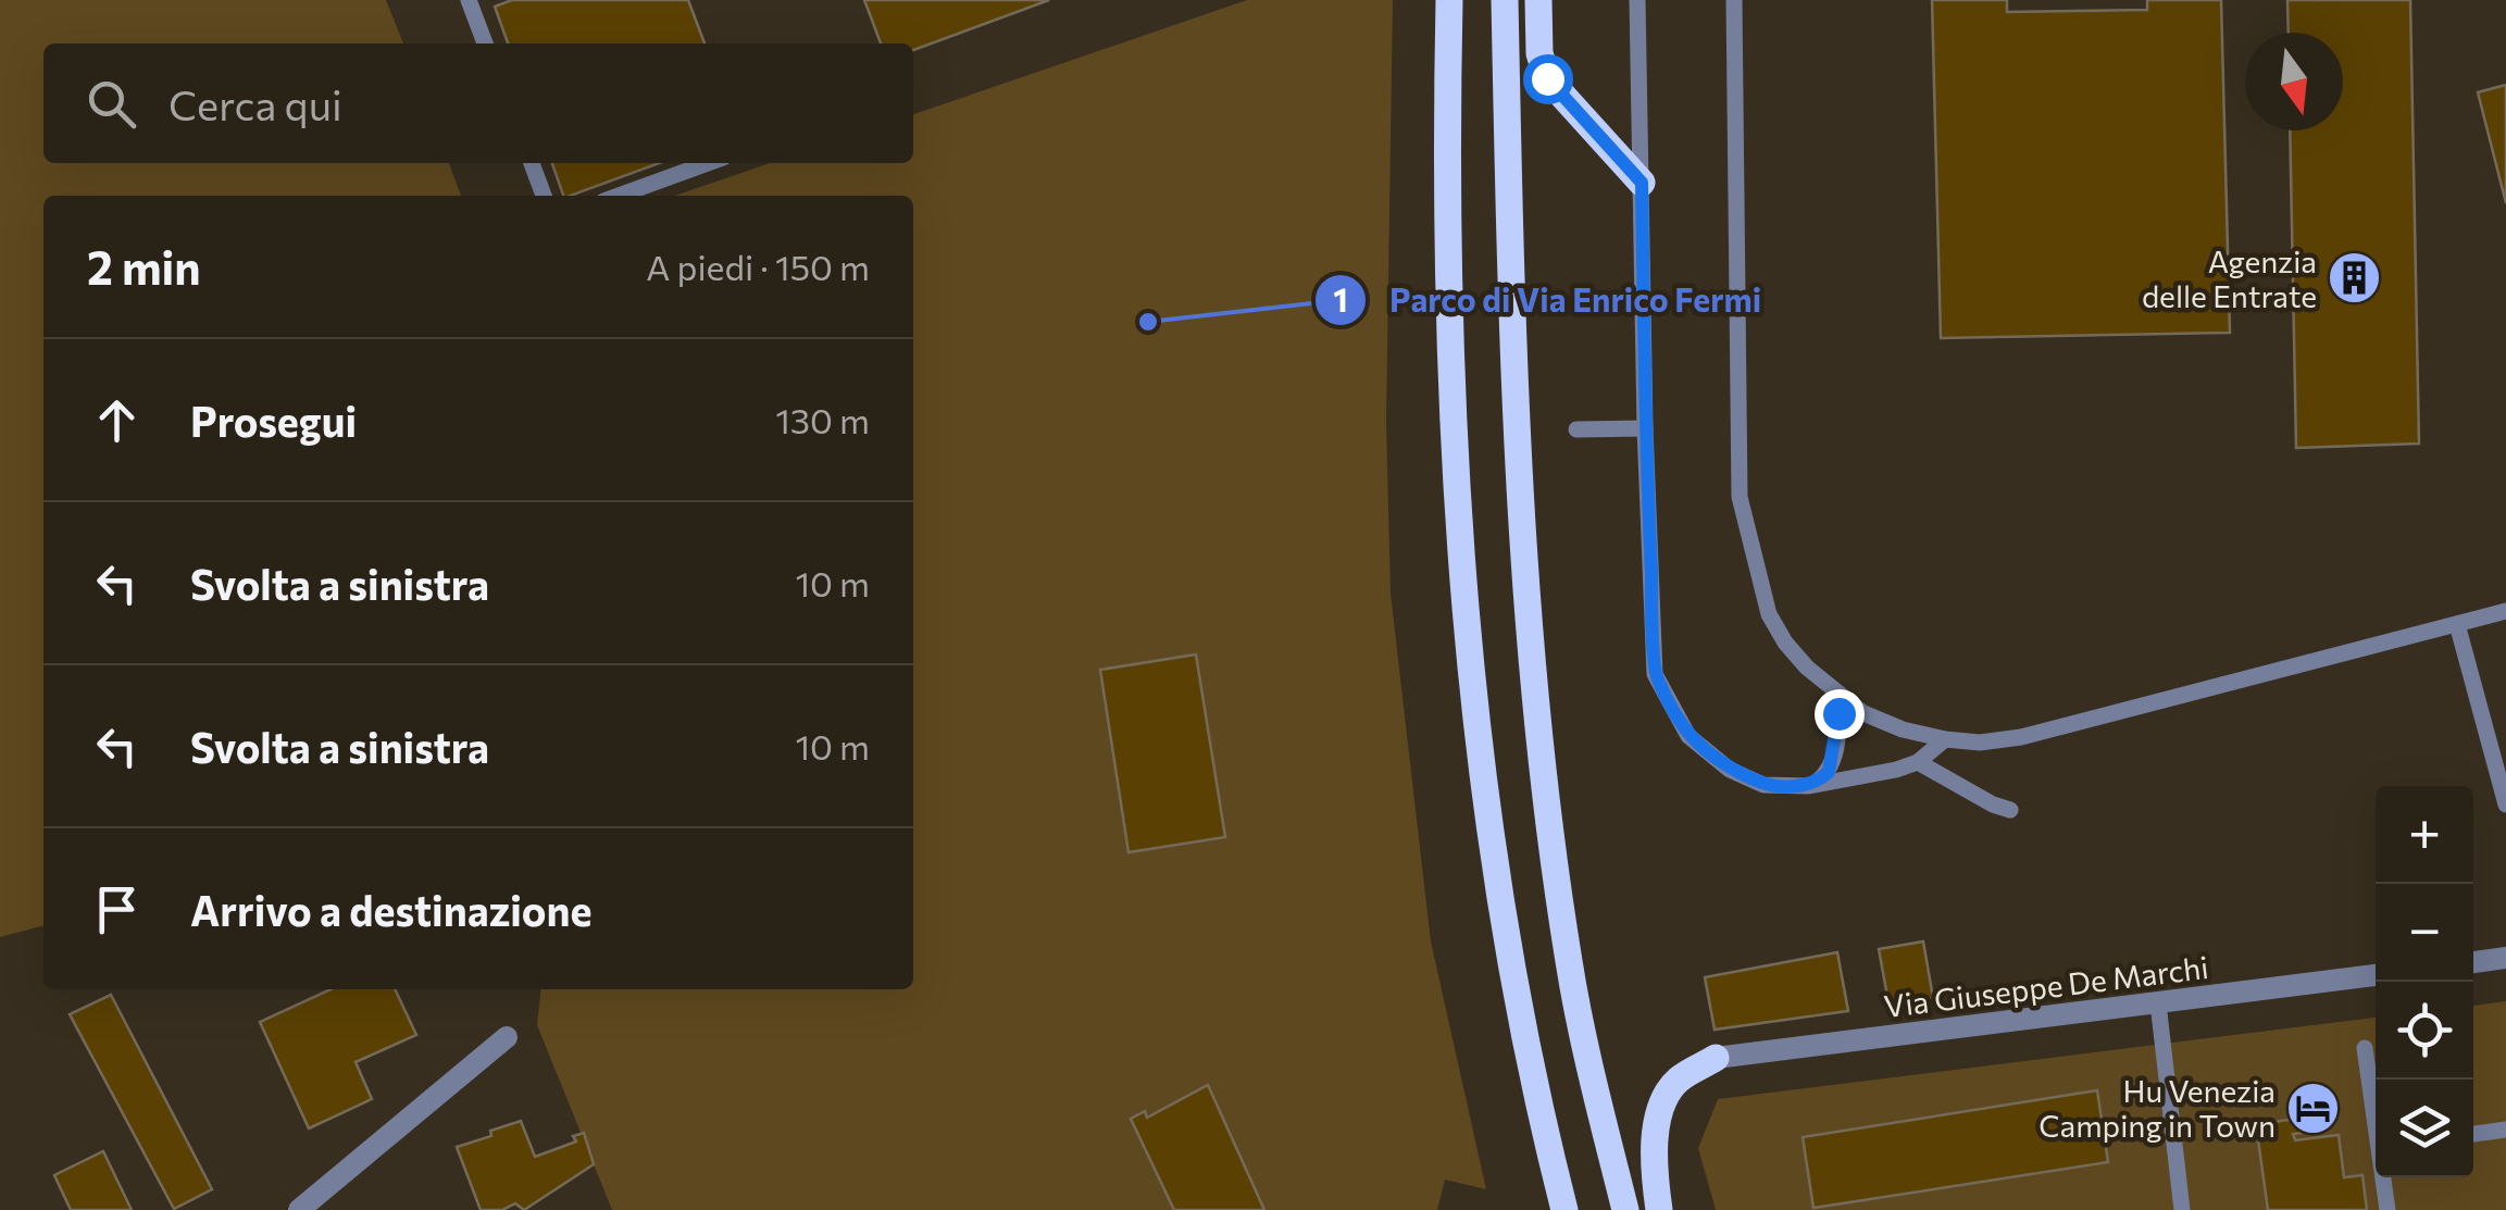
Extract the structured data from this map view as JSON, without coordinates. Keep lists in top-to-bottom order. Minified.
{"streets":{"street":["Via Giuseppe De Marchi"]},"places":{"building":["Agenzia delle Entrate"],"other":["Parco di Via Enrico Fermi"],"hotel":["Hu Venezia Camping in Town"]},"north":"bottom","page":{"search":"Cerca qui","heading":["2 min","A piedi · 150 m"],"list":[["Prosegui","130 m"],["Svolta a sinistra","10 m"],["Svolta a sinistra","10 m"],"Arrivo a destinazione"],"map_buttons":["+","−"]}}
